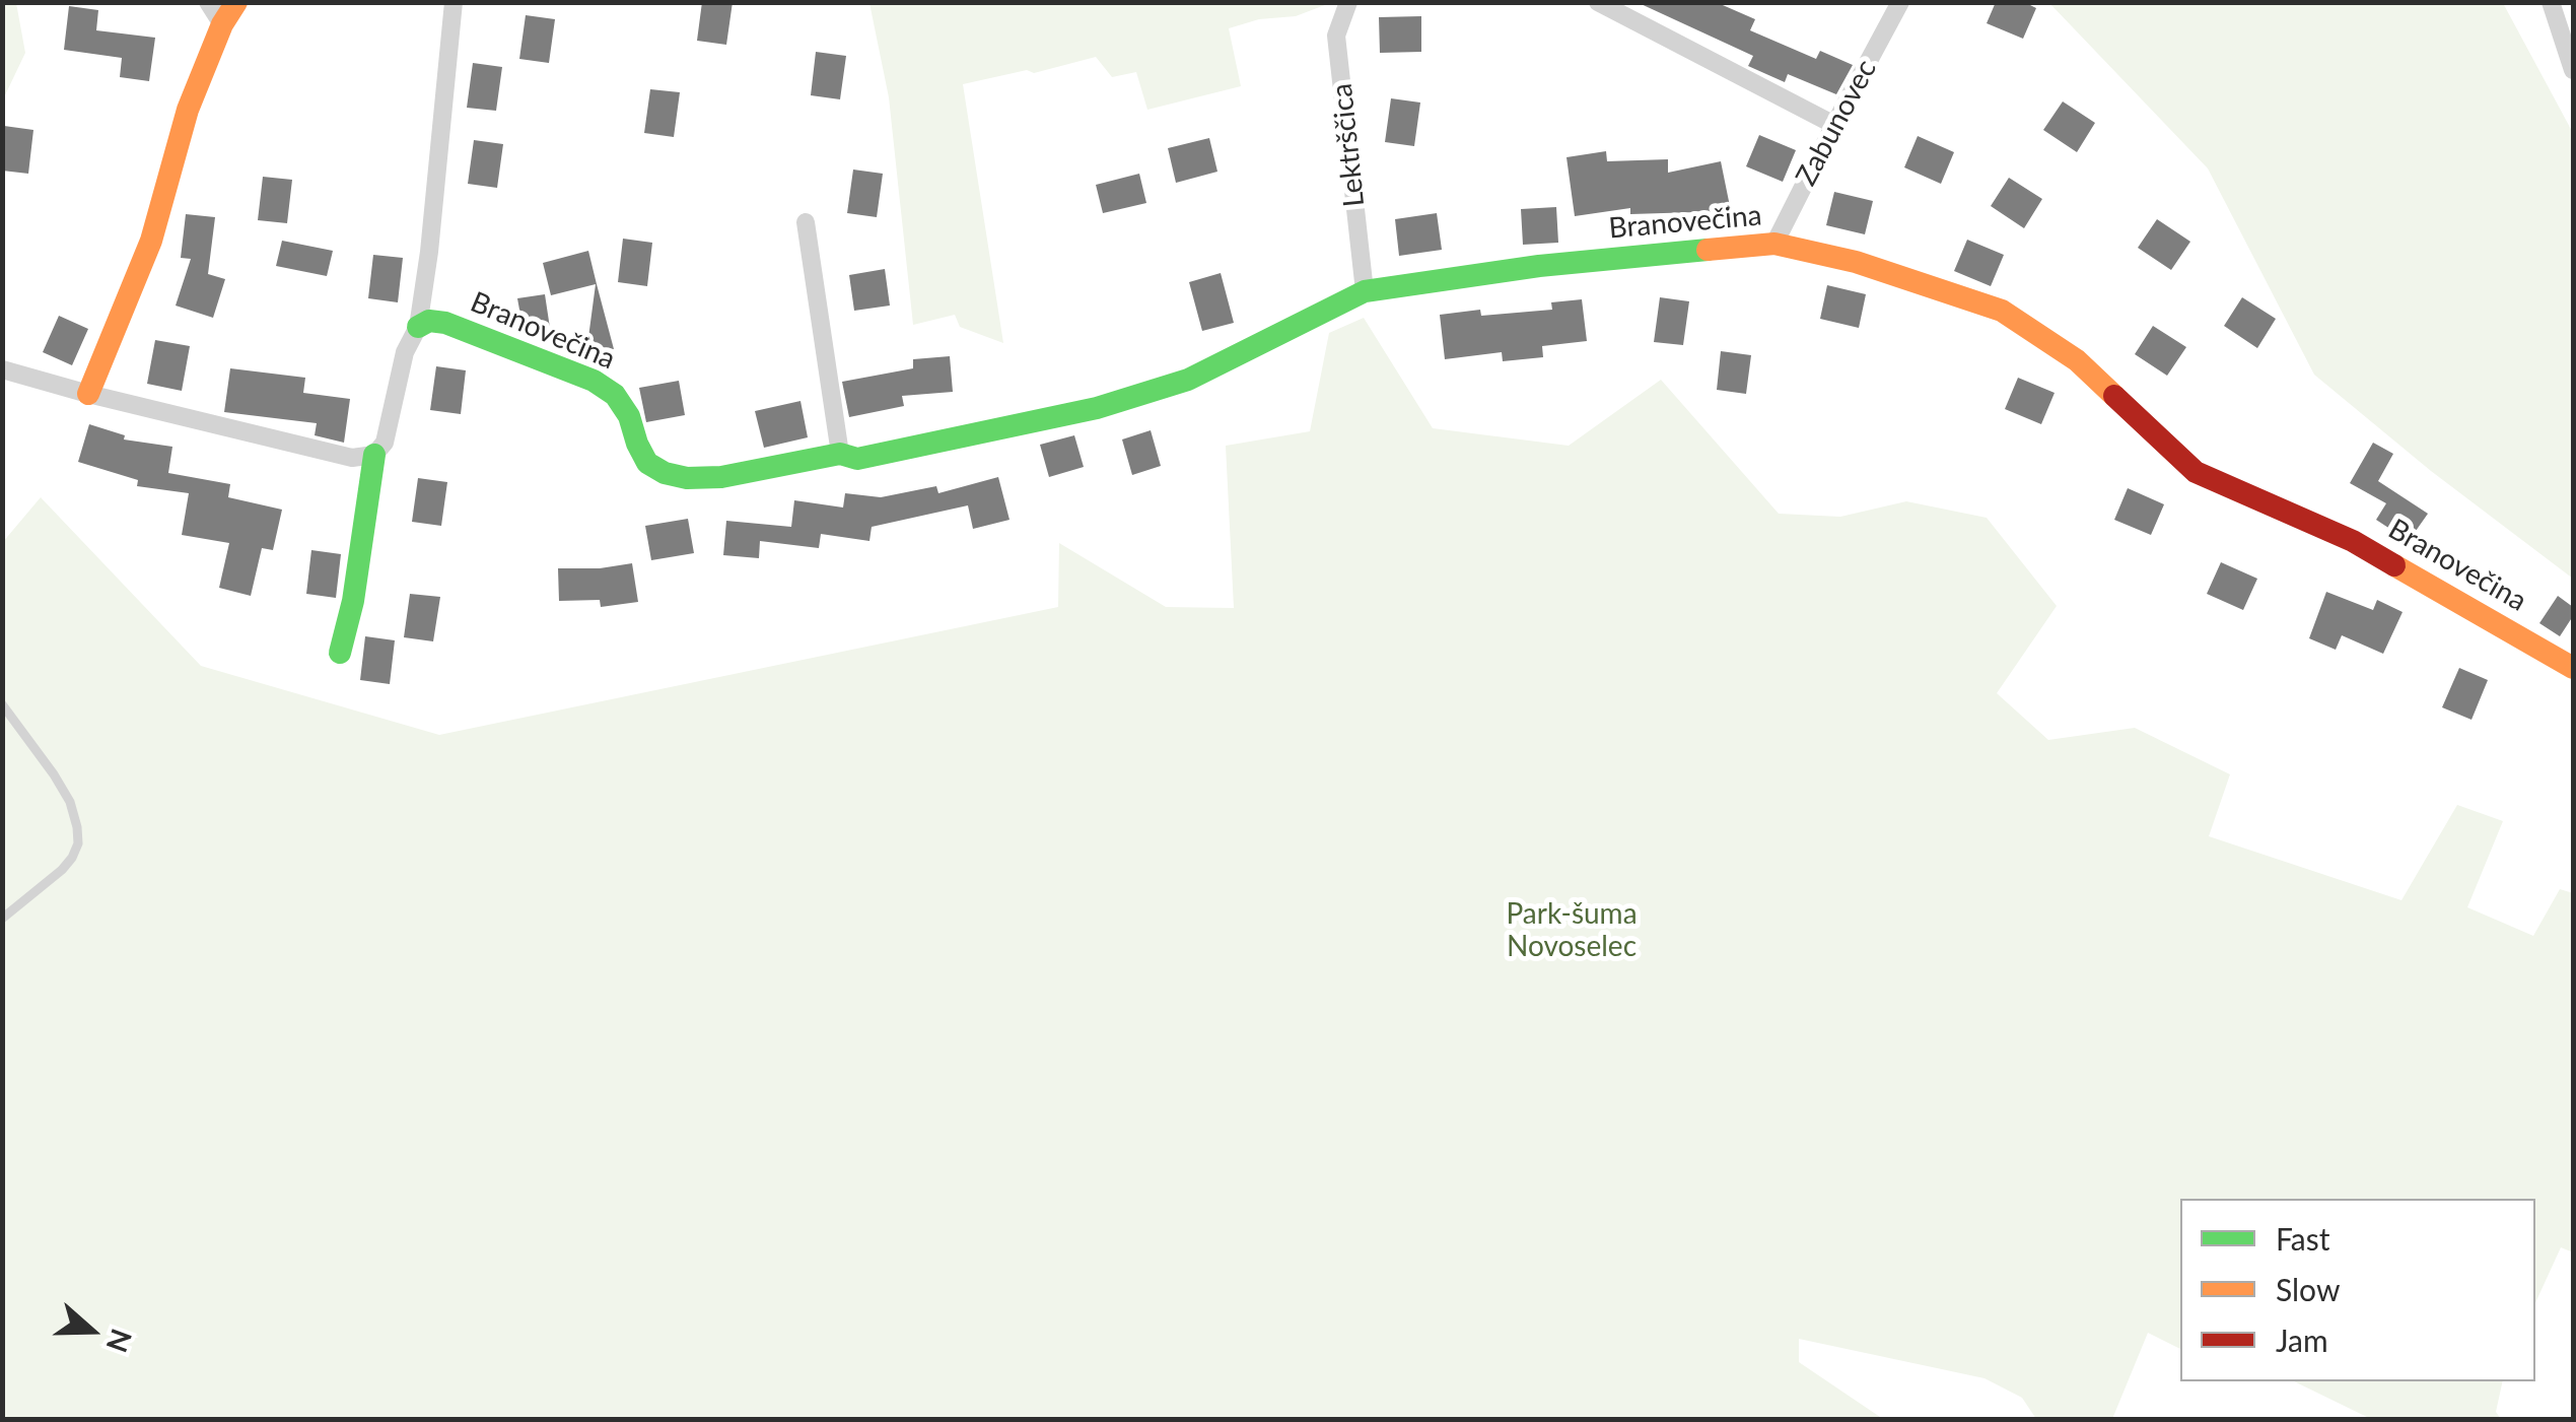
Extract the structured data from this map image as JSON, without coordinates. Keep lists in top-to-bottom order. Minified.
{"streets":{"street":["Zabunovec","Lektrščica","Branovečina"]},"crossings":[["Zabunovec","Branovečina"],["Lektrščica","Branovečina"]],"parks":["Park-šuma Novoselec"],"legend":["Fast","Slow","Jam"],"north":"right"}
